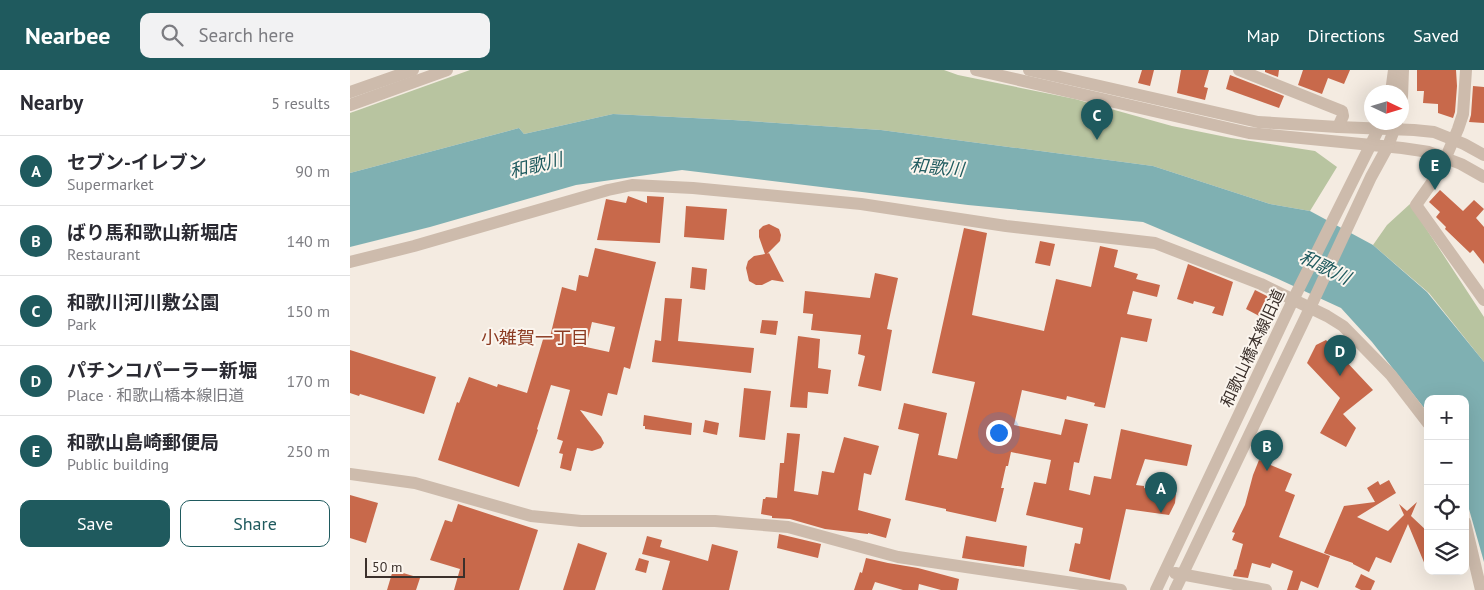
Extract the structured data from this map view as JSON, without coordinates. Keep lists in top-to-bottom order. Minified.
{"streets":{"street":["和歌山橋本線旧道"]},"districts":["小雑賀一丁目"],"water":["和歌川"],"scale_bar":"50 m","north":"right","page":{"header":"Nearbee","search":"Search here","nav":["Map","Directions","Saved"],"heading":["Nearby","5 results"],"pins":["C","E","D","B","A"],"list":[{"mark":"A","name":"セブン-イレブン","note":"Supermarket","value":"90 m"},{"mark":"B","name":"ばり馬和歌山新堀店","note":"Restaurant","value":"140 m"},{"mark":"C","name":"和歌川河川敷公園","note":"Park","value":"150 m"},{"mark":"D","name":"パチンコパーラー新堀","note":"Place · 和歌山橋本線旧道","value":"170 m"},{"mark":"E","name":"和歌山島崎郵便局","note":"Public building","value":"250 m"}],"map_buttons":["+","−"],"buttons":["Save","Share"],"scale":"50 m"}}
